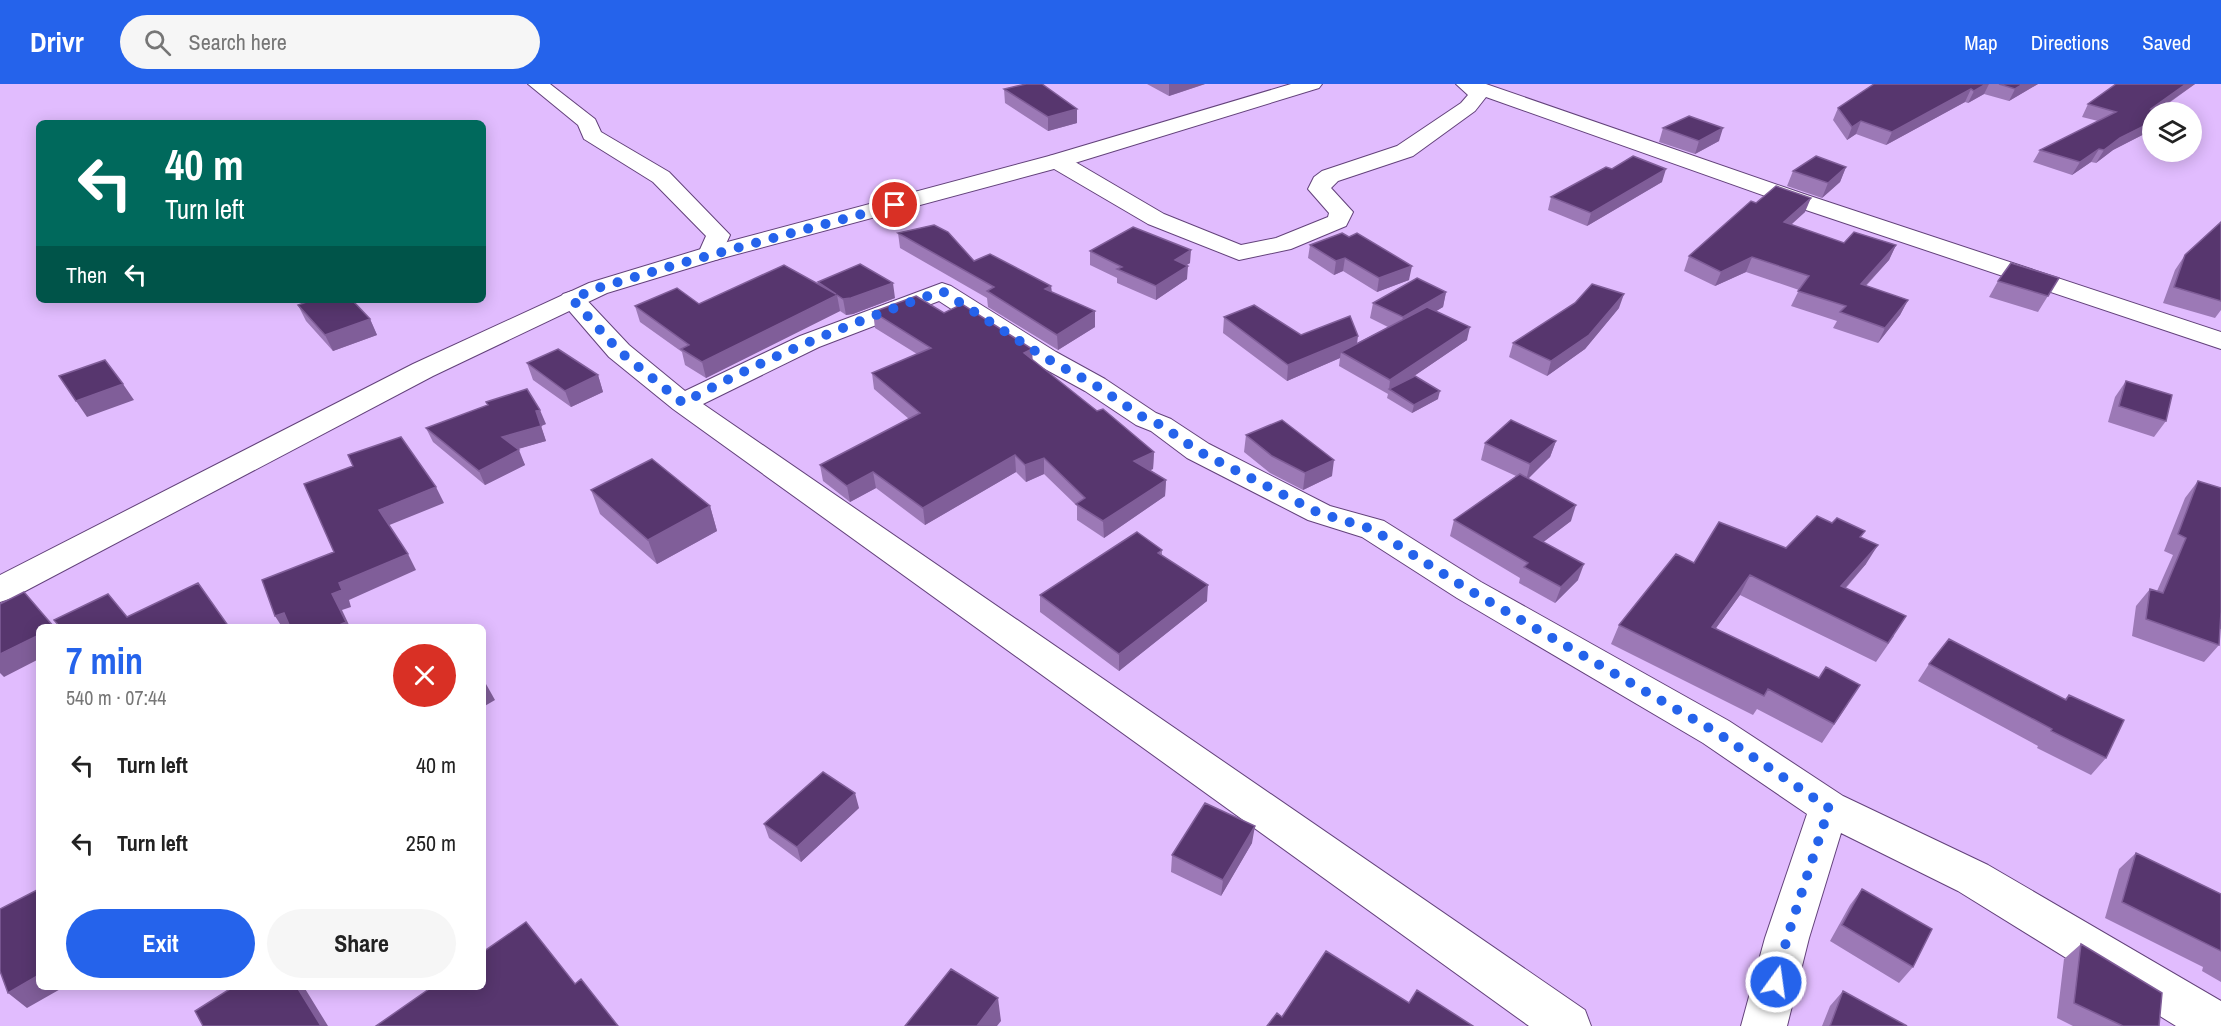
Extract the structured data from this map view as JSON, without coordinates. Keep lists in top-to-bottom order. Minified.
{"page":{"header":"Drivr","search":"Search here","nav":["Map","Directions","Saved"],"turn":["40 m","Turn left"],"then":"Then","heading":["7 min","540 m · 07:44"],"list":[{"name":"Turn left","value":"40 m"},{"name":"Turn left","value":"250 m"}],"buttons":["Exit","Share"]}}
